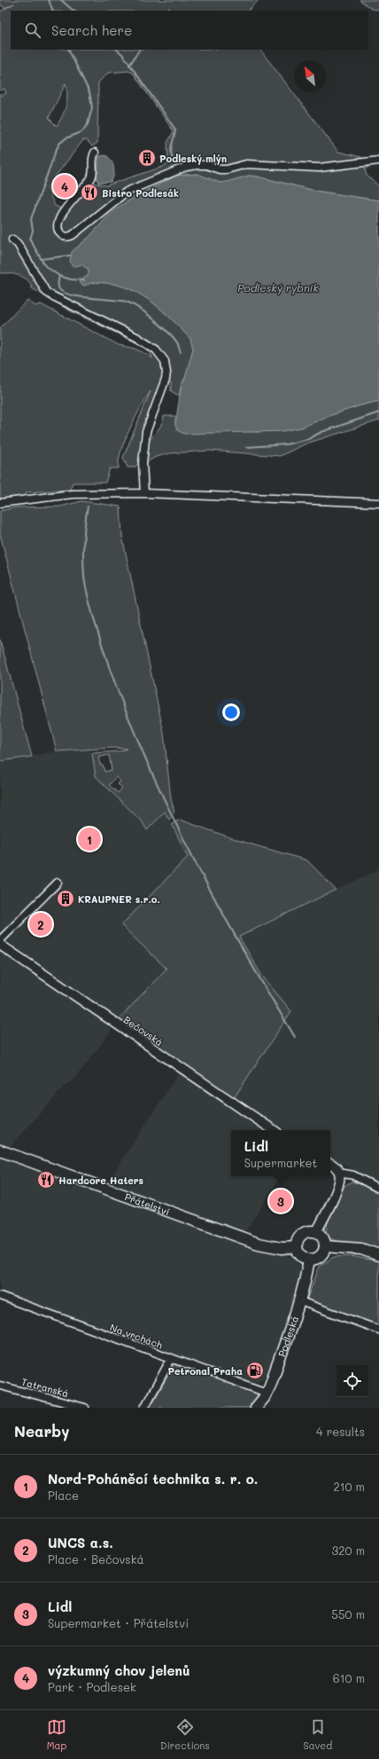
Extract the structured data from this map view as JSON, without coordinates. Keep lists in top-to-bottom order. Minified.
{"streets":{"main road":["Přátelství","Podleská"],"street":["Bečovská","Na vrchách","Tatranská"]},"crossings":[["Přátelství","Podleská"],["Na vrchách","Podleská"]],"water":["Podleský rybník"],"places":{"building":["Podleský mlýn","KRAUPNER s.r.o."],"restaurant":["Bistro Podlesák","Hardcore Haters"],"fuel station":["Petronal Praha"]},"north":"top left","page":{"search":"Search here","pins":["4","1","2","3"],"popup":["Lidl","Supermarket"],"heading":["Nearby","4 results"],"list":[{"mark":"1","name":"Nord-Poháněcí technika s. r. o.","note":"Place","value":"210 m"},{"mark":"2","name":"UNCS a.s.","note":"Place · Bečovská","value":"320 m"},{"mark":"3","name":"Lidl","note":"Supermarket · Přátelství","value":"550 m"},{"mark":"4","name":"výzkumný chov jelenů","note":"Park · Podlesek","value":"610 m"}],"nav":["Map","Directions","Saved"]}}
